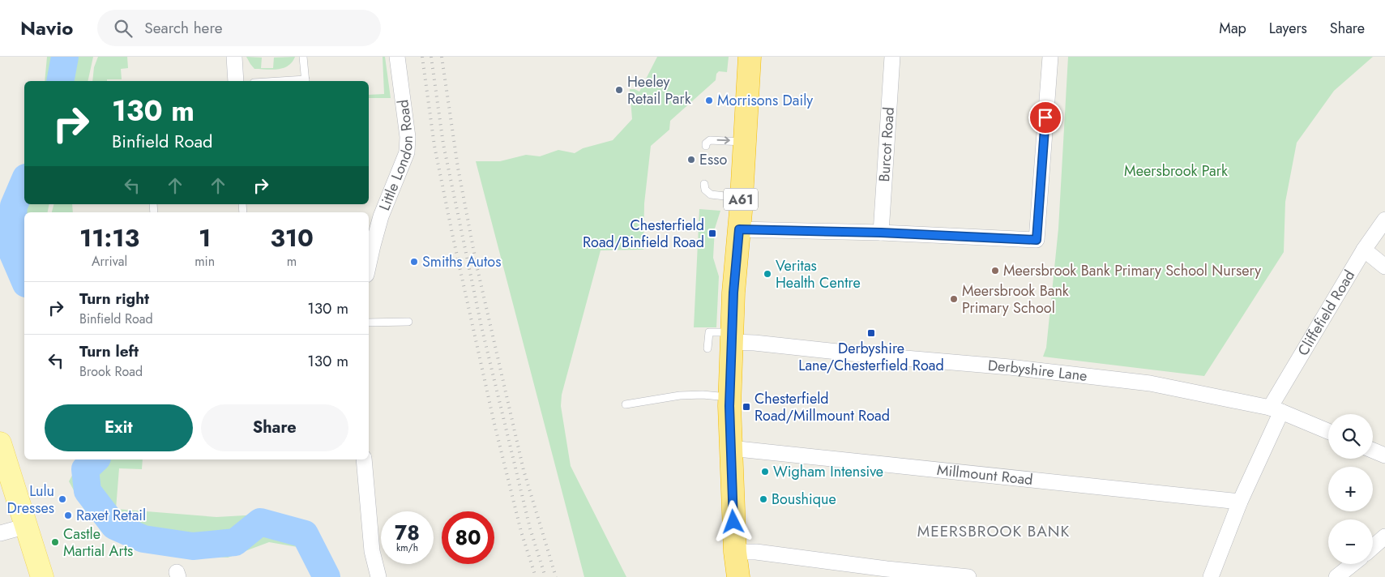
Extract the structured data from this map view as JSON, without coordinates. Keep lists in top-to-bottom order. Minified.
{"streets":{"highway":["A61"],"street":["Burcot Road","Little London Road","Cliffefield Road","Derbyshire Lane","Millmount Road"]},"crossings":[["A61","Derbyshire Lane"],["A61","Millmount Road"],["Cliffefield Road","Derbyshire Lane"],["Cliffefield Road","Millmount Road"]],"districts":["MEERSBROOK BANK"],"parks":["Meersbrook Park"],"places":{"other":["Heeley Retail Park","Morrisons Daily","Esso","Smiths Autos","Meersbrook Bank Primary School Nursery","Veritas Health Centre","Meersbrook Bank Primary School","Wigham Intensive","Lulu Dresses","Boushique","Raxet Retail","Castle Martial Arts"],"transit":["Chesterfield Road/Binfield Road","Derbyshire Lane/Chesterfield Road","Chesterfield Road/Millmount Road"]},"page":{"header":"Navio","search":"Search here","nav":["Map","Layers","Share"],"turn":["130 m","Binfield Road"],"eta":["11:13","Arrival","1","min","310","m"],"list":[{"name":"Turn right","note":"Binfield Road","value":"130 m"},{"name":"Turn left","note":"Brook Road","value":"130 m"}],"buttons":["Exit","Share"],"map_buttons":["+","−"],"speed":"78 km/h","limit":"80"}}
